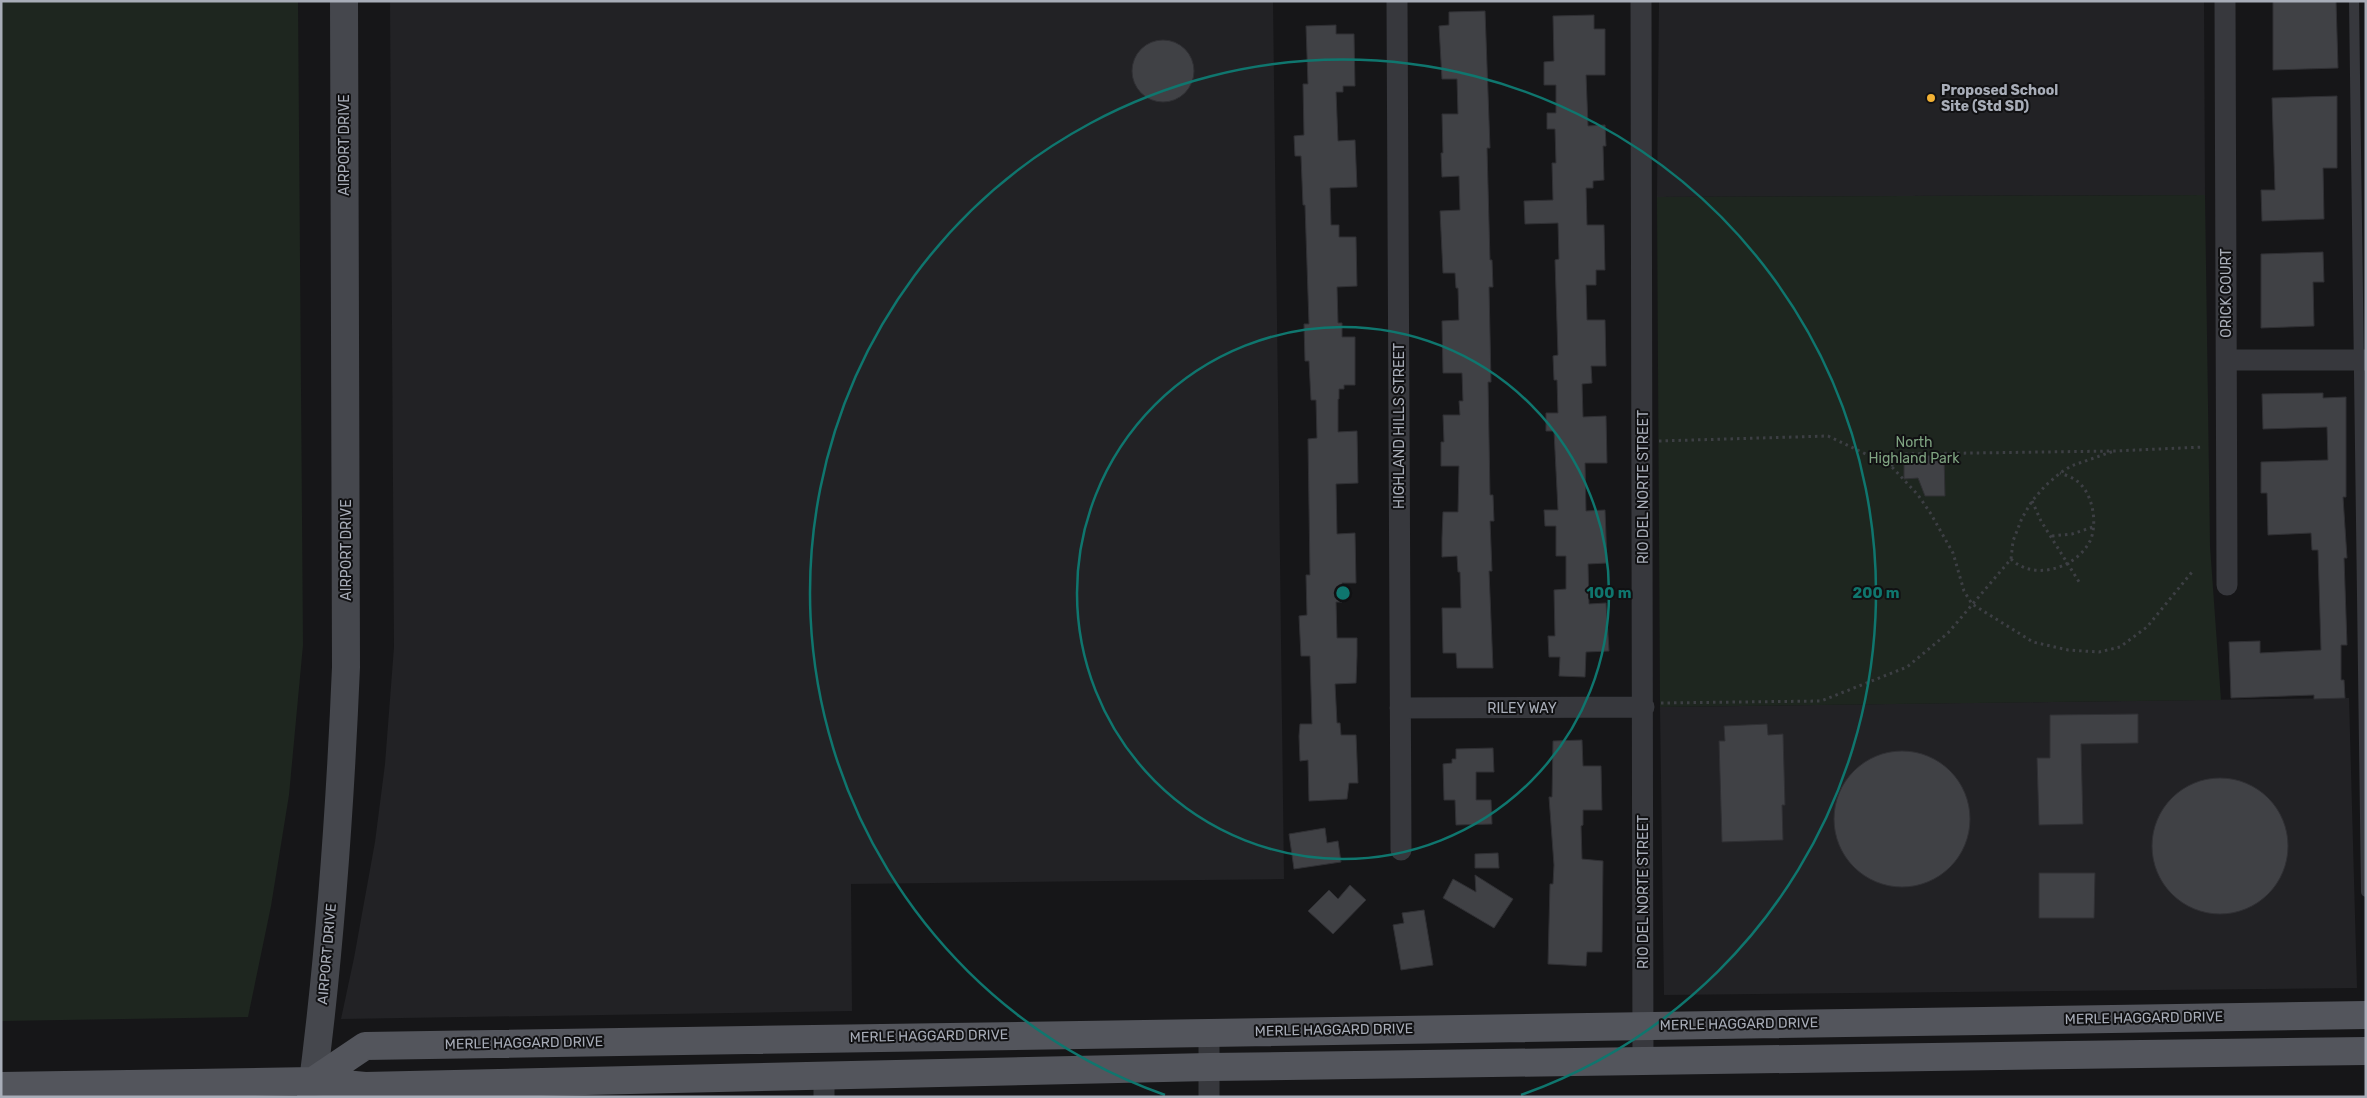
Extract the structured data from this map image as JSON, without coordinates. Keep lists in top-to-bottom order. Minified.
{"streets":{"main road":["AIRPORT DRIVE","MERLE HAGGARD DRIVE"],"street":["ORICK COURT","HIGHLAND HILLS STREET","RIO DEL NORTE STREET","RILEY WAY"]},"crossings":[["AIRPORT DRIVE","MERLE HAGGARD DRIVE"],["HIGHLAND HILLS STREET","RILEY WAY"],["RIO DEL NORTE STREET","RILEY WAY"],["RIO DEL NORTE STREET","MERLE HAGGARD DRIVE"]],"parks":["North Highland Park"],"places":["Proposed School Site (Std SD)"],"rings":["100 m","200 m"]}
